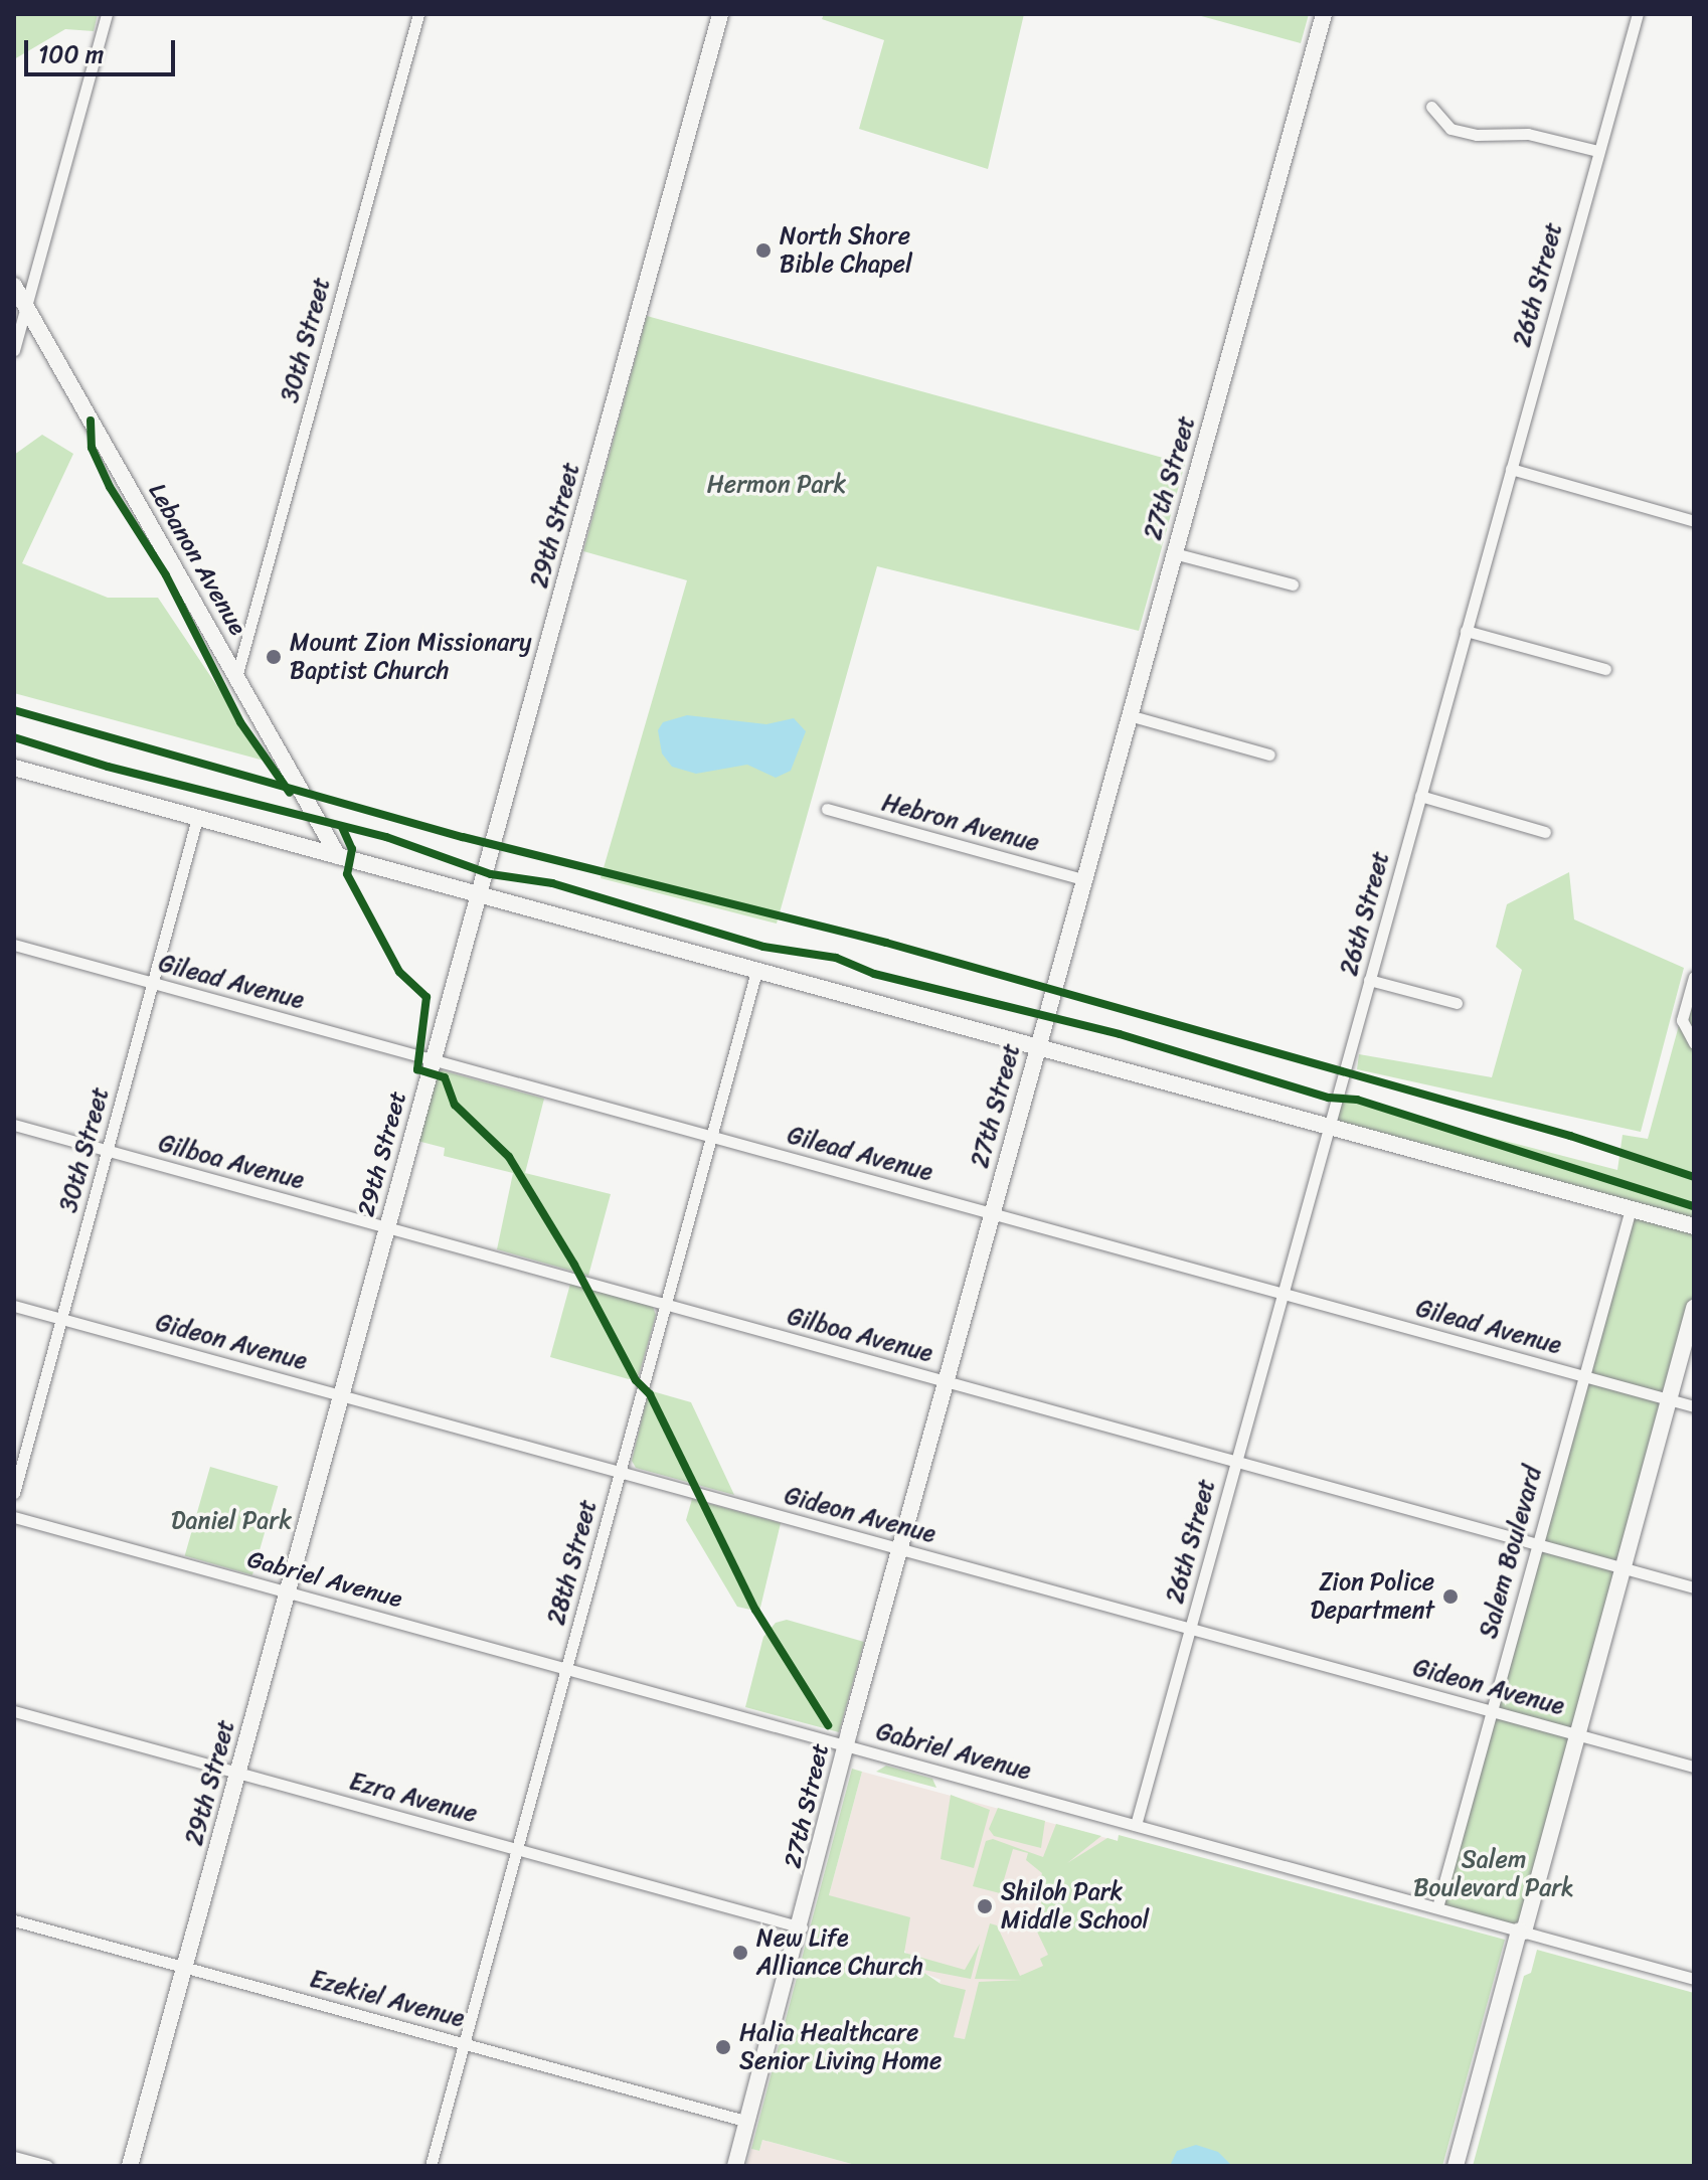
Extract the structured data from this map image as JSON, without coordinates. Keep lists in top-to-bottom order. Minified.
{"streets":{"street":["26th Street","30th Street","27th Street","29th Street","Lebanon Avenue","Hebron Avenue","Gilead Avenue","Gilboa Avenue","Gideon Avenue","Salem Boulevard","28th Street","Gabriel Avenue","Ezra Avenue","Ezekiel Avenue"]},"crossings":[["26th Street","Gilead Avenue"],["26th Street","Gilboa Avenue"],["26th Street","Gideon Avenue"],["26th Street","Gabriel Avenue"],["30th Street","Lebanon Avenue"],["30th Street","Gilead Avenue"],["30th Street","Gilboa Avenue"],["30th Street","Gideon Avenue"],["27th Street","Hebron Avenue"],["27th Street","Gilead Avenue"],["27th Street","Gilboa Avenue"],["27th Street","Gideon Avenue"],["27th Street","Gabriel Avenue"],["27th Street","Ezra Avenue"],["27th Street","Ezekiel Avenue"],["29th Street","Gilead Avenue"],["29th Street","Gilboa Avenue"],["29th Street","Gideon Avenue"],["29th Street","Gabriel Avenue"],["29th Street","Ezra Avenue"],["29th Street","Ezekiel Avenue"],["Gilead Avenue","Salem Boulevard"],["Gilead Avenue","28th Street"],["Gilboa Avenue","Salem Boulevard"],["Gilboa Avenue","28th Street"],["Gideon Avenue","Salem Boulevard"],["Gideon Avenue","28th Street"],["Salem Boulevard","Gabriel Avenue"],["28th Street","Gabriel Avenue"],["28th Street","Ezra Avenue"],["28th Street","Ezekiel Avenue"]],"parks":["Hermon Park","Daniel Park","Salem Boulevard Park"],"places":["North Shore Bible Chapel","Mount Zion Missionary Baptist Church","Zion Police Department","Shiloh Park Middle School","New Life Alliance Church","Halia Healthcare Senior Living Home"],"scale_bar":"100 m"}
